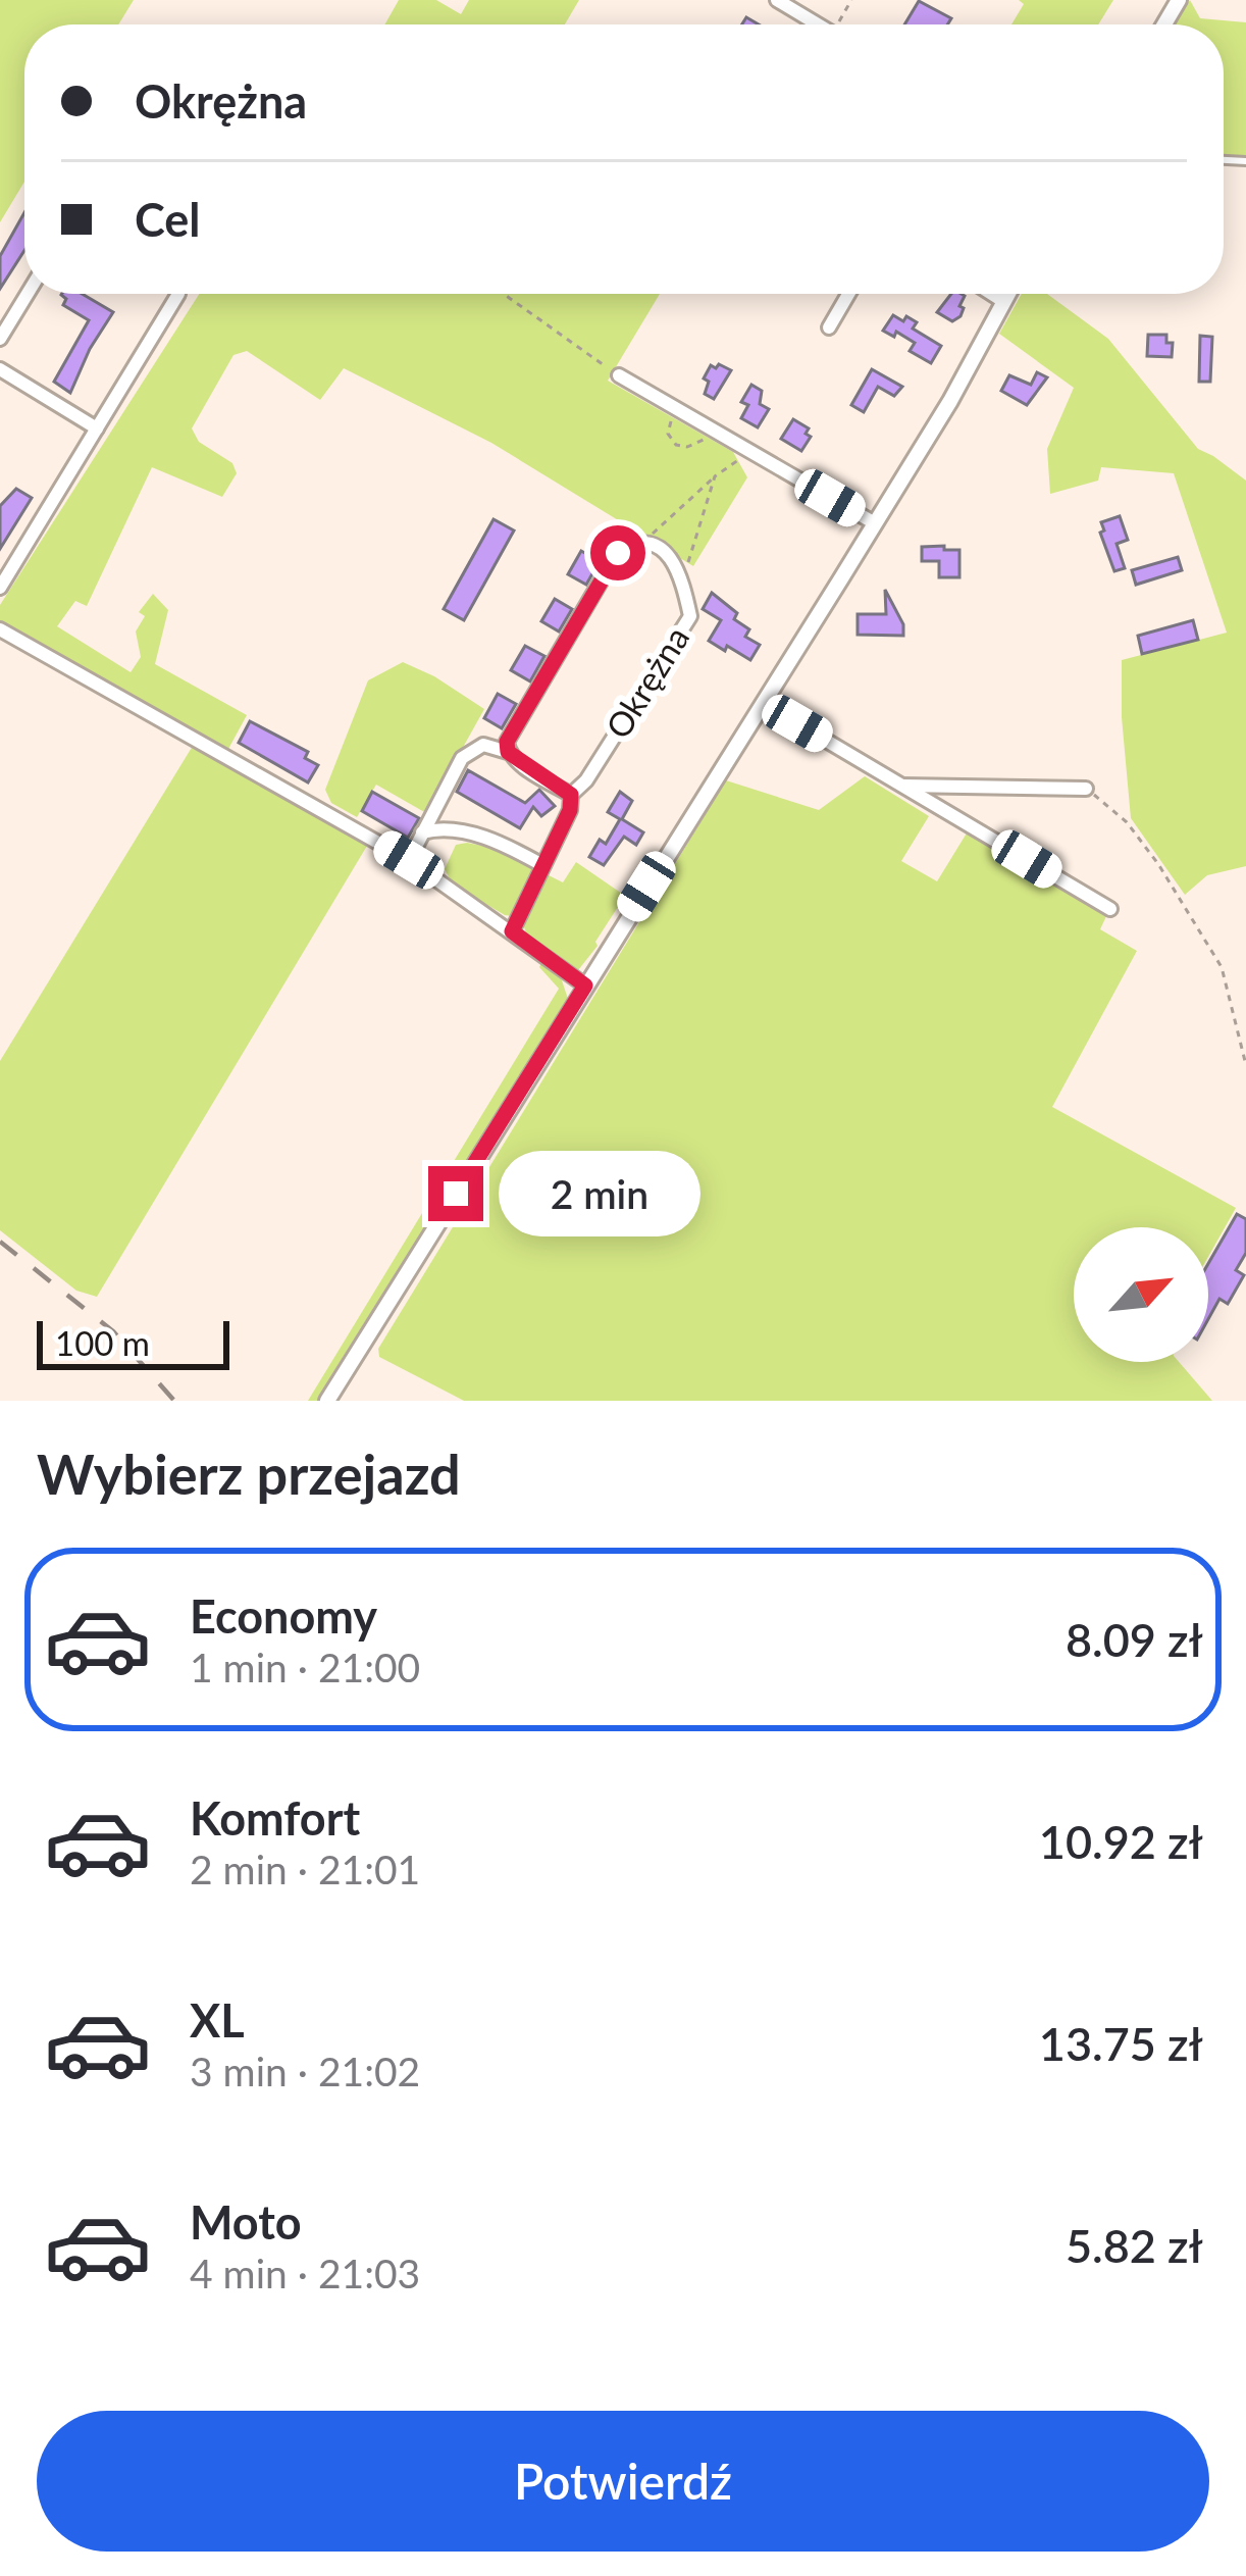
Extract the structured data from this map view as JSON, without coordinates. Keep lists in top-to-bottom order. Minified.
{"streets":{"street":["Okrężna"]},"scale_bar":"100 m","north":"top right","page":{"banner":["Okrężna","Cel"],"bubble":"2 min","scale":"100 m","heading":"Wybierz przejazd","list":[{"name":"Economy","note":"1 min · 21:00","value":"8.09 zł"},{"name":"Komfort","note":"2 min · 21:01","value":"10.92 zł"},{"name":"XL","note":"3 min · 21:02","value":"13.75 zł"},{"name":"Moto","note":"4 min · 21:03","value":"5.82 zł"}],"buttons":"Potwierdź"}}
